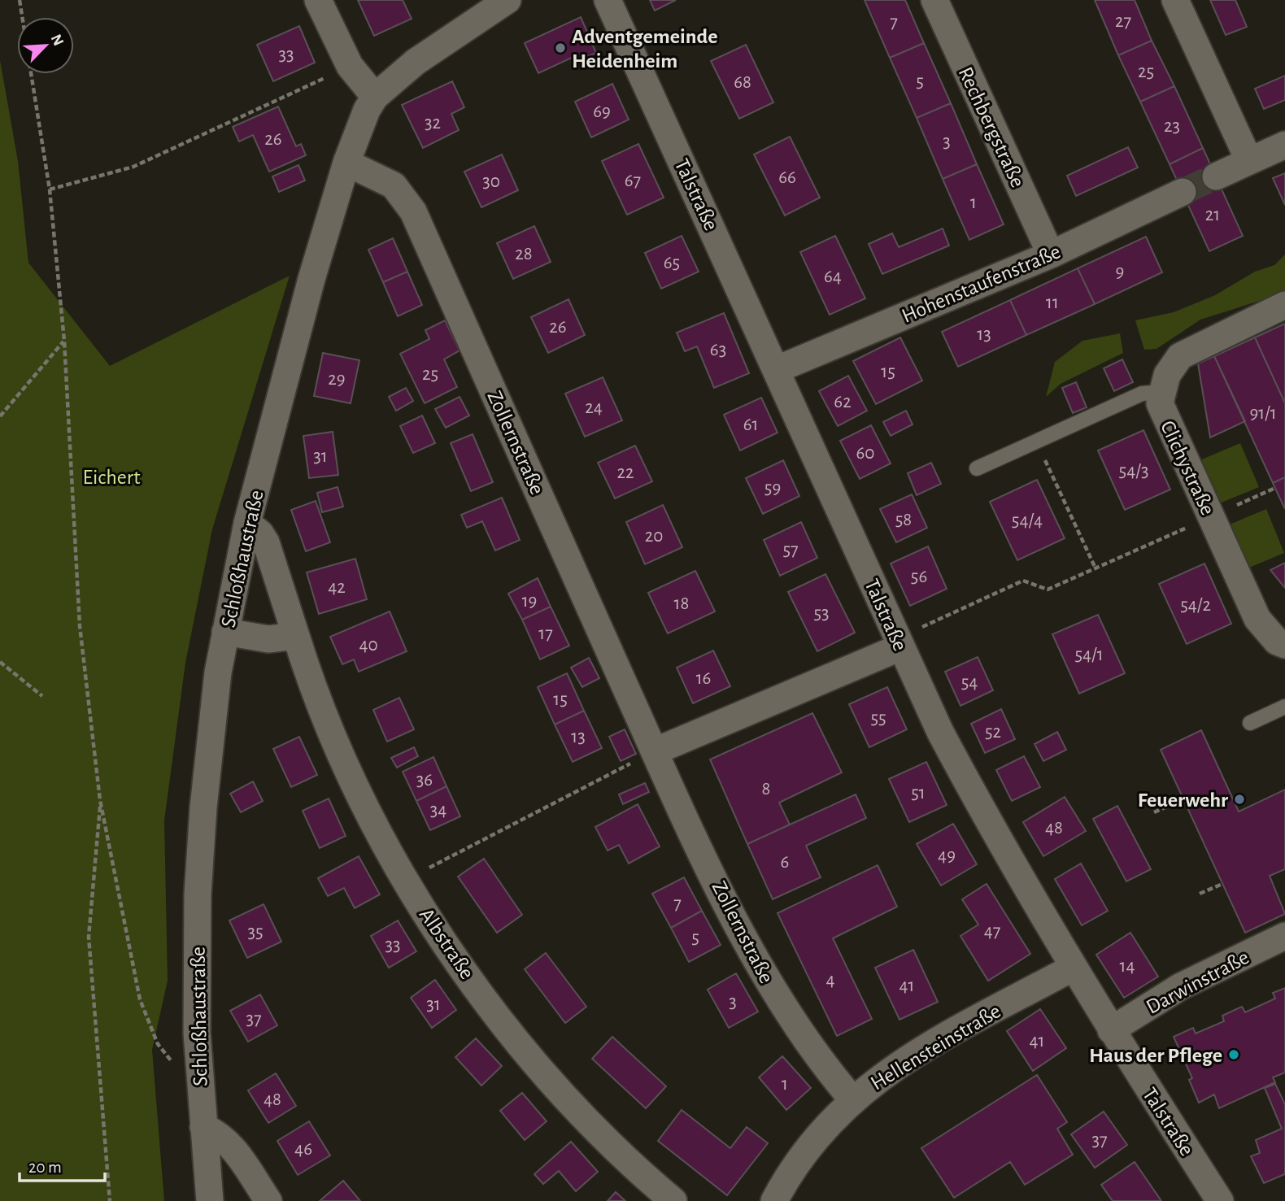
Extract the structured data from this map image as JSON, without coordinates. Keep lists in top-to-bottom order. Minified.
{"streets":{"street":["Rechbergstraße","Talstraße","Hohenstaufenstraße","Zollernstraße","Clichystraße","Schloßhaustraße","Albstraße","Darwinstraße","Hellensteinstraße"]},"crossings":[["Rechbergstraße","Hohenstaufenstraße"],["Talstraße","Hohenstaufenstraße"],["Talstraße","Darwinstraße"],["Talstraße","Hellensteinstraße"],["Zollernstraße","Schloßhaustraße"],["Zollernstraße","Hellensteinstraße"],["Schloßhaustraße","Albstraße"]],"parks":["Eichert"],"places":["Adventgemeinde Heidenheim","Feuerwehr","Haus der Pflege"],"house_numbers":["27","7","33","25","5","68","69","32","23","26","3","66","67","30","1","21","28","65","9","64","11","26","13","63","15","25","29","62","24","91/1","61","60","31","54/3","22","59","58","54/4","20","57","56","42","19","18","54/2","53","17","40","54/1","16","54","15","55","52","13","36","8","51","34","48","49","6","7","47","35","5","33","14","4","41","3","31","37","41","1","48","37","46"],"scale_bar":"20 m","north":"top right"}
